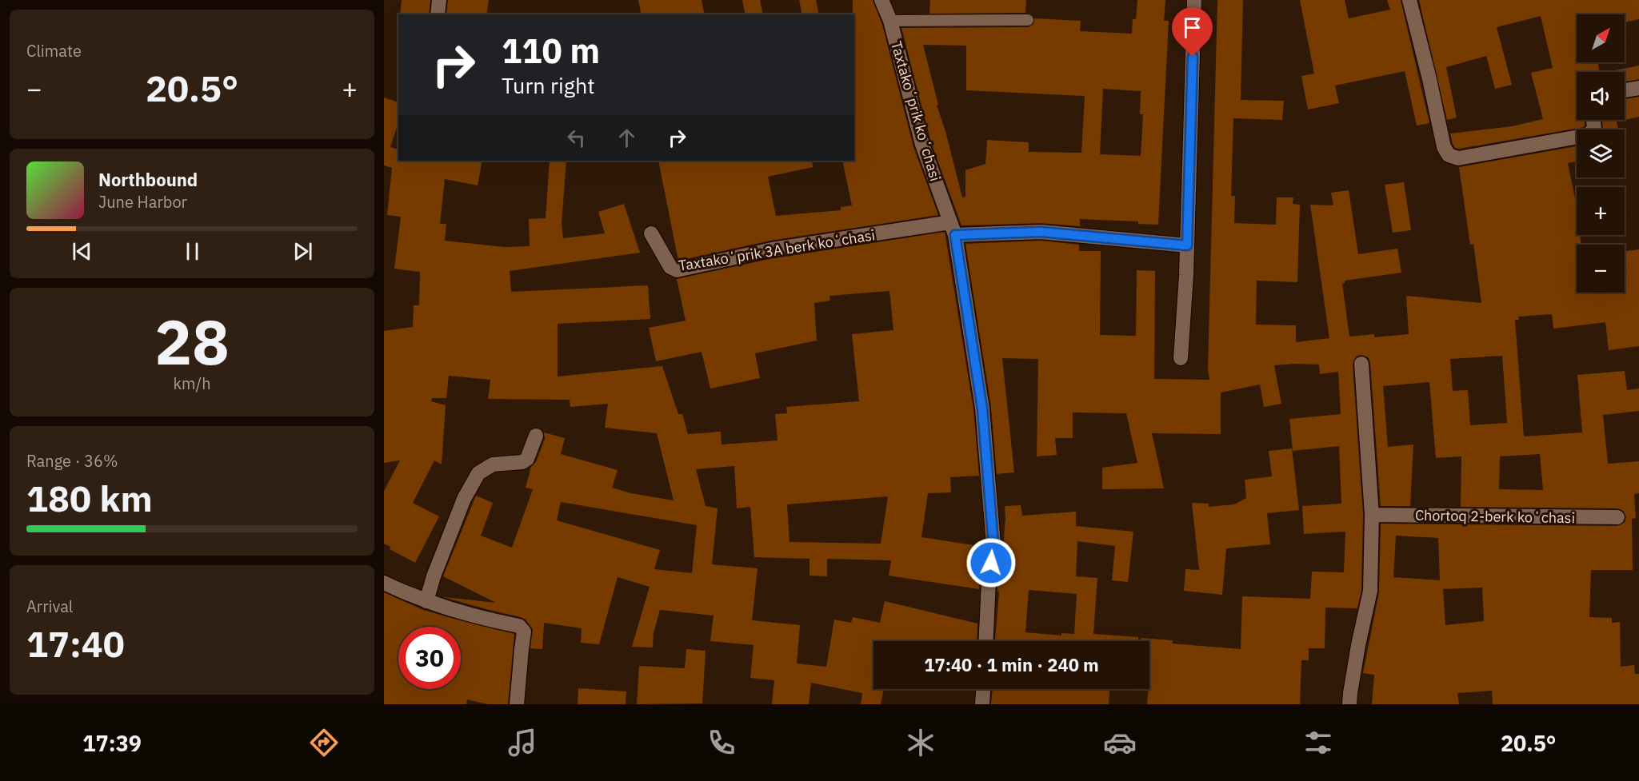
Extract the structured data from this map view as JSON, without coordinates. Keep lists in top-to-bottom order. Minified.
{"streets":{"street":["Taxtakoʻprik koʻchasi","Taxtakoʻprik 3A berk koʻchasi","Chortoq 2-berk koʻchasi"]},"crossings":[["Taxtakoʻprik koʻchasi","Taxtakoʻprik 3A berk koʻchasi"]],"north":"top right","page":{"tile":["Climate",["28","km/h"],["Range · 36%","180 km"],["Arrival","17:40"]],"map_buttons":["+","−"],"turn":["110 m","Turn right"],"heat":["−","20.5°","+"],"song":["Northbound","June Harbor"],"limit":"30","trip":"17:40 · 1 min · 240 m","tabs":["17:39","20.5°"]}}
